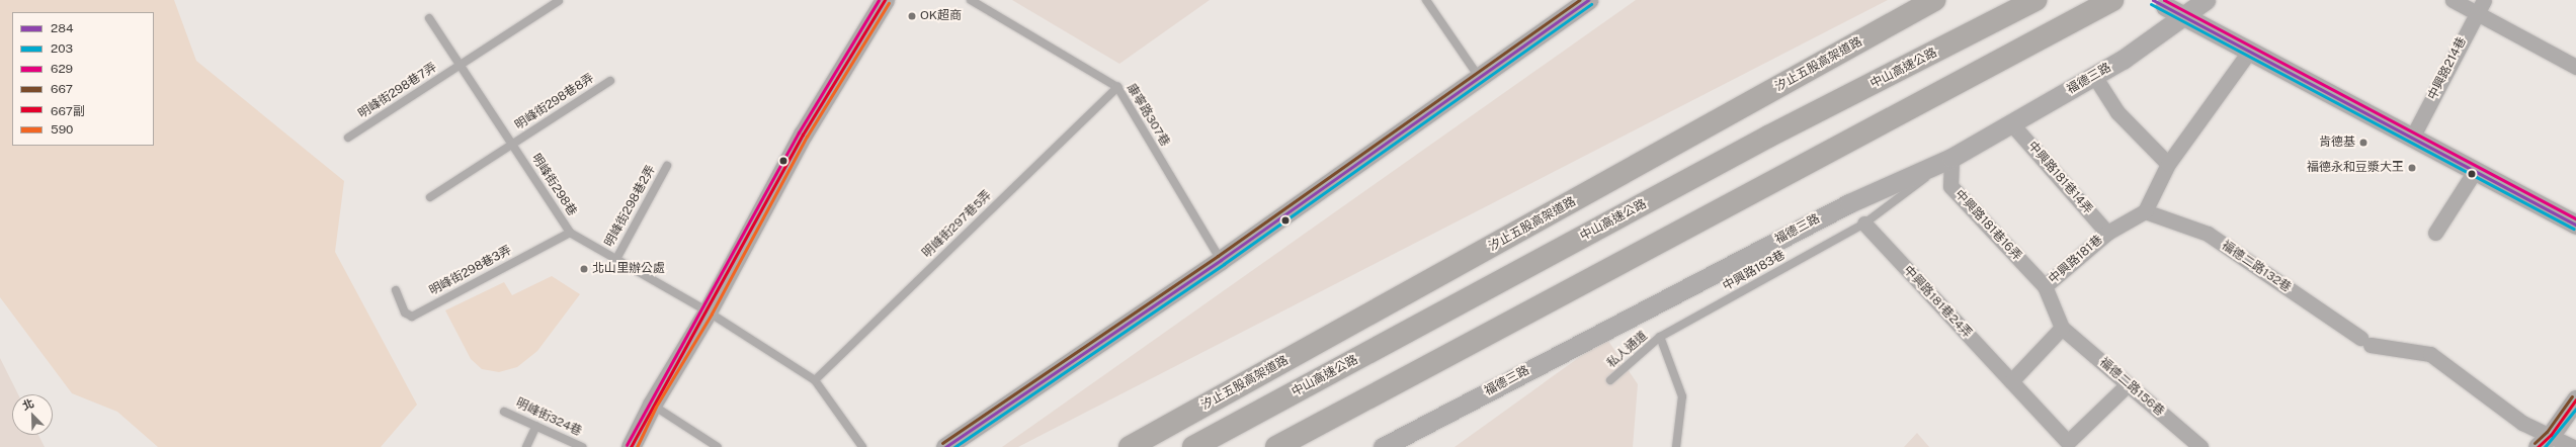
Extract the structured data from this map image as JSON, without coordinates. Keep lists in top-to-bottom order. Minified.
{"streets":{"highway":["汐止五股高架道路","中山高速公路"],"street":["中興路214巷","福德三路","中興路181巷14弄","中興路181巷16弄","中興路181巷","福德二路132巷","中興路181巷24弄","福德二路156巷"],"lane":["明峰街298巷7弄","明峰街298巷8弄","康寧路307巷","明峰街298巷","明峰街298巷2弄","明峰街297巷5弄","明峰街298巷3弄","中興路183巷","私人通道","明峰街324巷"]},"crossings":[["福德三路","中興路181巷14弄"],["福德三路","中興路181巷16弄"],["福德三路","中興路183巷"],["明峰街298巷7弄","明峰街298巷"],["明峰街298巷8弄","明峰街298巷"],["康寧路307巷","明峰街297巷5弄"],["中興路181巷14弄","中興路181巷"],["明峰街298巷","明峰街298巷2弄"],["明峰街298巷","明峰街297巷5弄"],["明峰街298巷","明峰街298巷3弄"],["中興路181巷16弄","中興路181巷"],["中興路181巷16弄","中興路183巷"],["中興路181巷","福德二路132巷"],["中興路181巷","福德二路156巷"],["中興路183巷","中興路181巷24弄"],["中興路183巷","私人通道"],["中興路181巷24弄","福德二路156巷"]],"places":["OK超商","肯德基","福德永和豆漿大王","北山里辦公處"],"lines":["transit line 284","transit line 629","transit line 667","transit line 667副","transit line 590","transit line 203"],"legend":["284","203","629","667","667副","590"],"north":"top left"}
